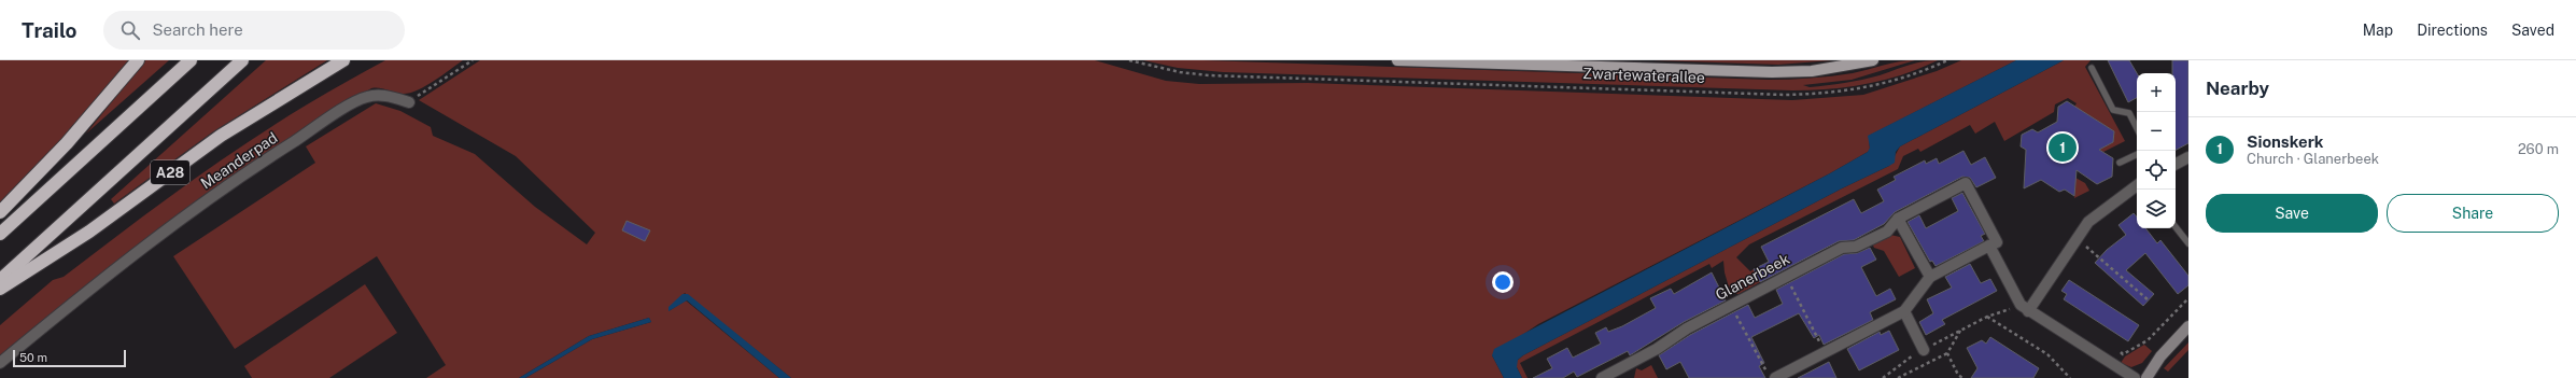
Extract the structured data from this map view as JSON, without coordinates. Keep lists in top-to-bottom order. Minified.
{"streets":{"highway":["A28"],"main road":["Zwartewaterallee"],"street":["Meanderpad","Glanerbeek"]},"scale_bar":"50 m","page":{"header":"Trailo","search":"Search here","nav":["Map","Directions","Saved"],"heading":"Nearby","map_buttons":["+","−"],"list":[{"mark":"1","name":"Sionskerk","note":"Church · Glanerbeek","value":"260 m"}],"pins":"1","buttons":["Save","Share"],"scale":"50 m"}}
